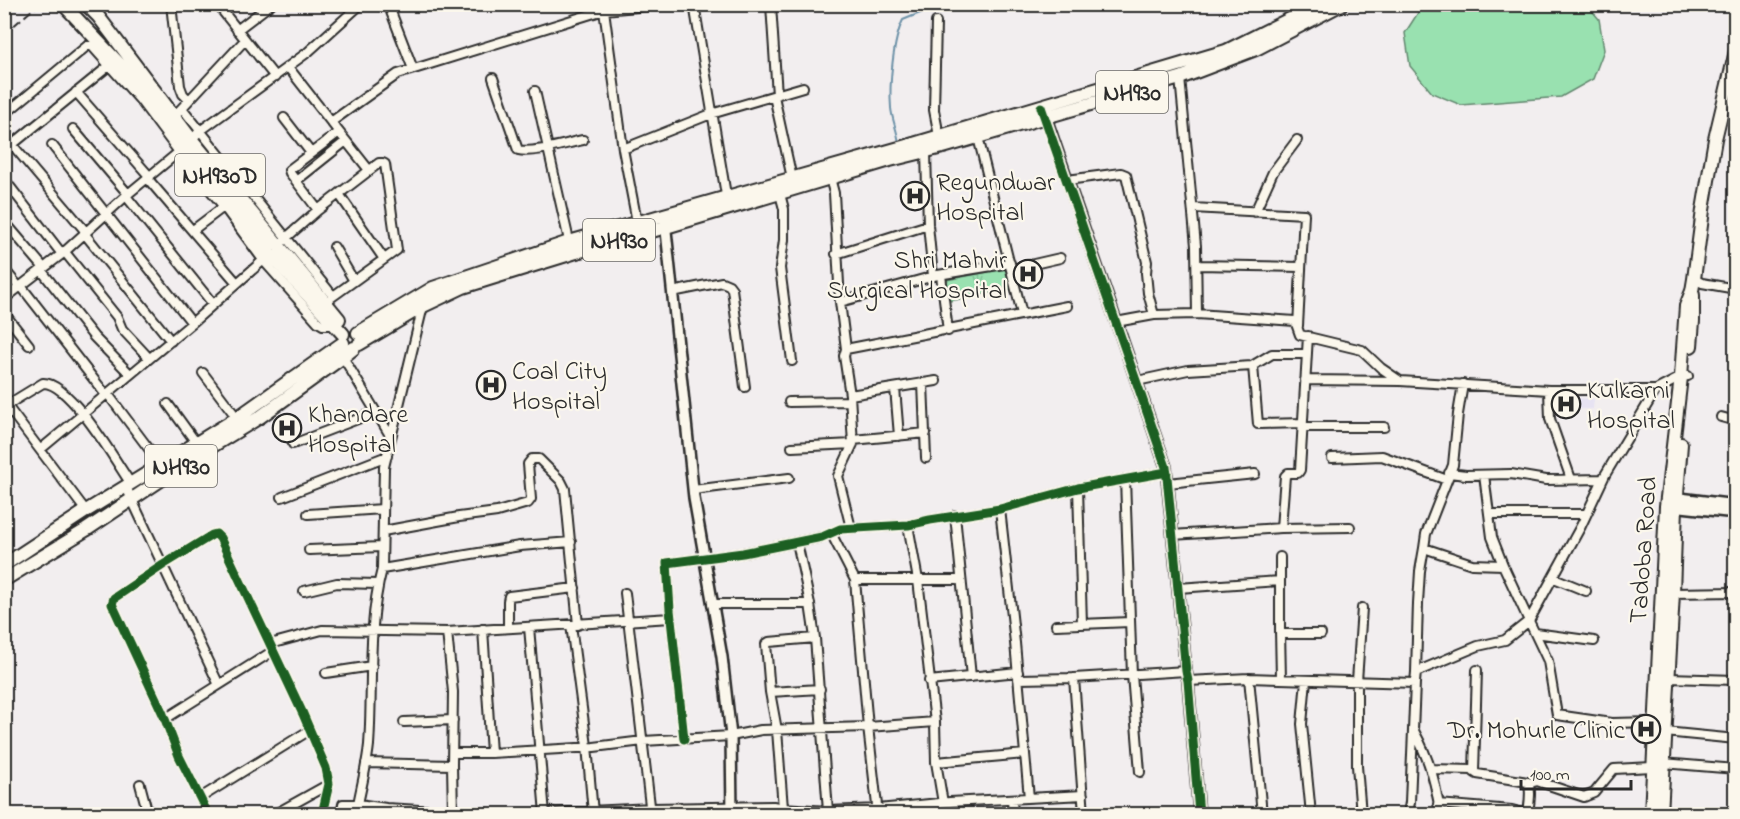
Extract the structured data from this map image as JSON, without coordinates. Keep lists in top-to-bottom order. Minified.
{"streets":{"main road":["NH930","NH930D","Tadoba Road"]},"crossings":[["NH930","NH930D"]],"places":{"hospital":["Regundwar Hospital","Shri Mahvir Surgical Hospital","Coal City Hospital","Kulkarni Hospital","Khandare Hospital","Dr. Mohurle Clinic"]},"scale_bar":"100 m"}
